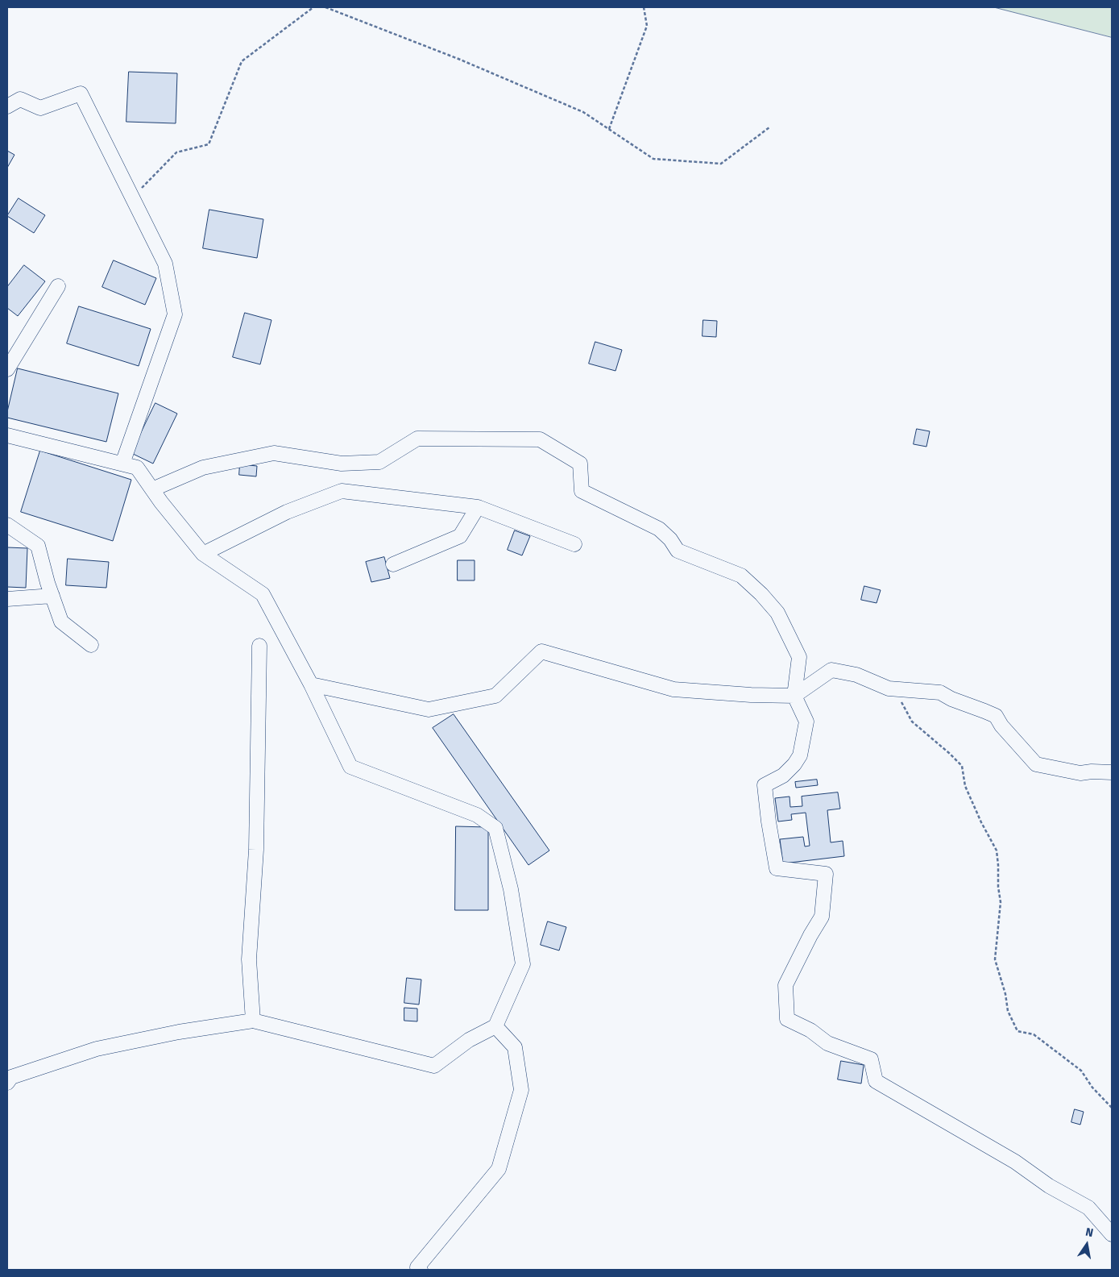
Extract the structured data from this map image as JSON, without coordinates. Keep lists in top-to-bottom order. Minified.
{"north":"top"}
